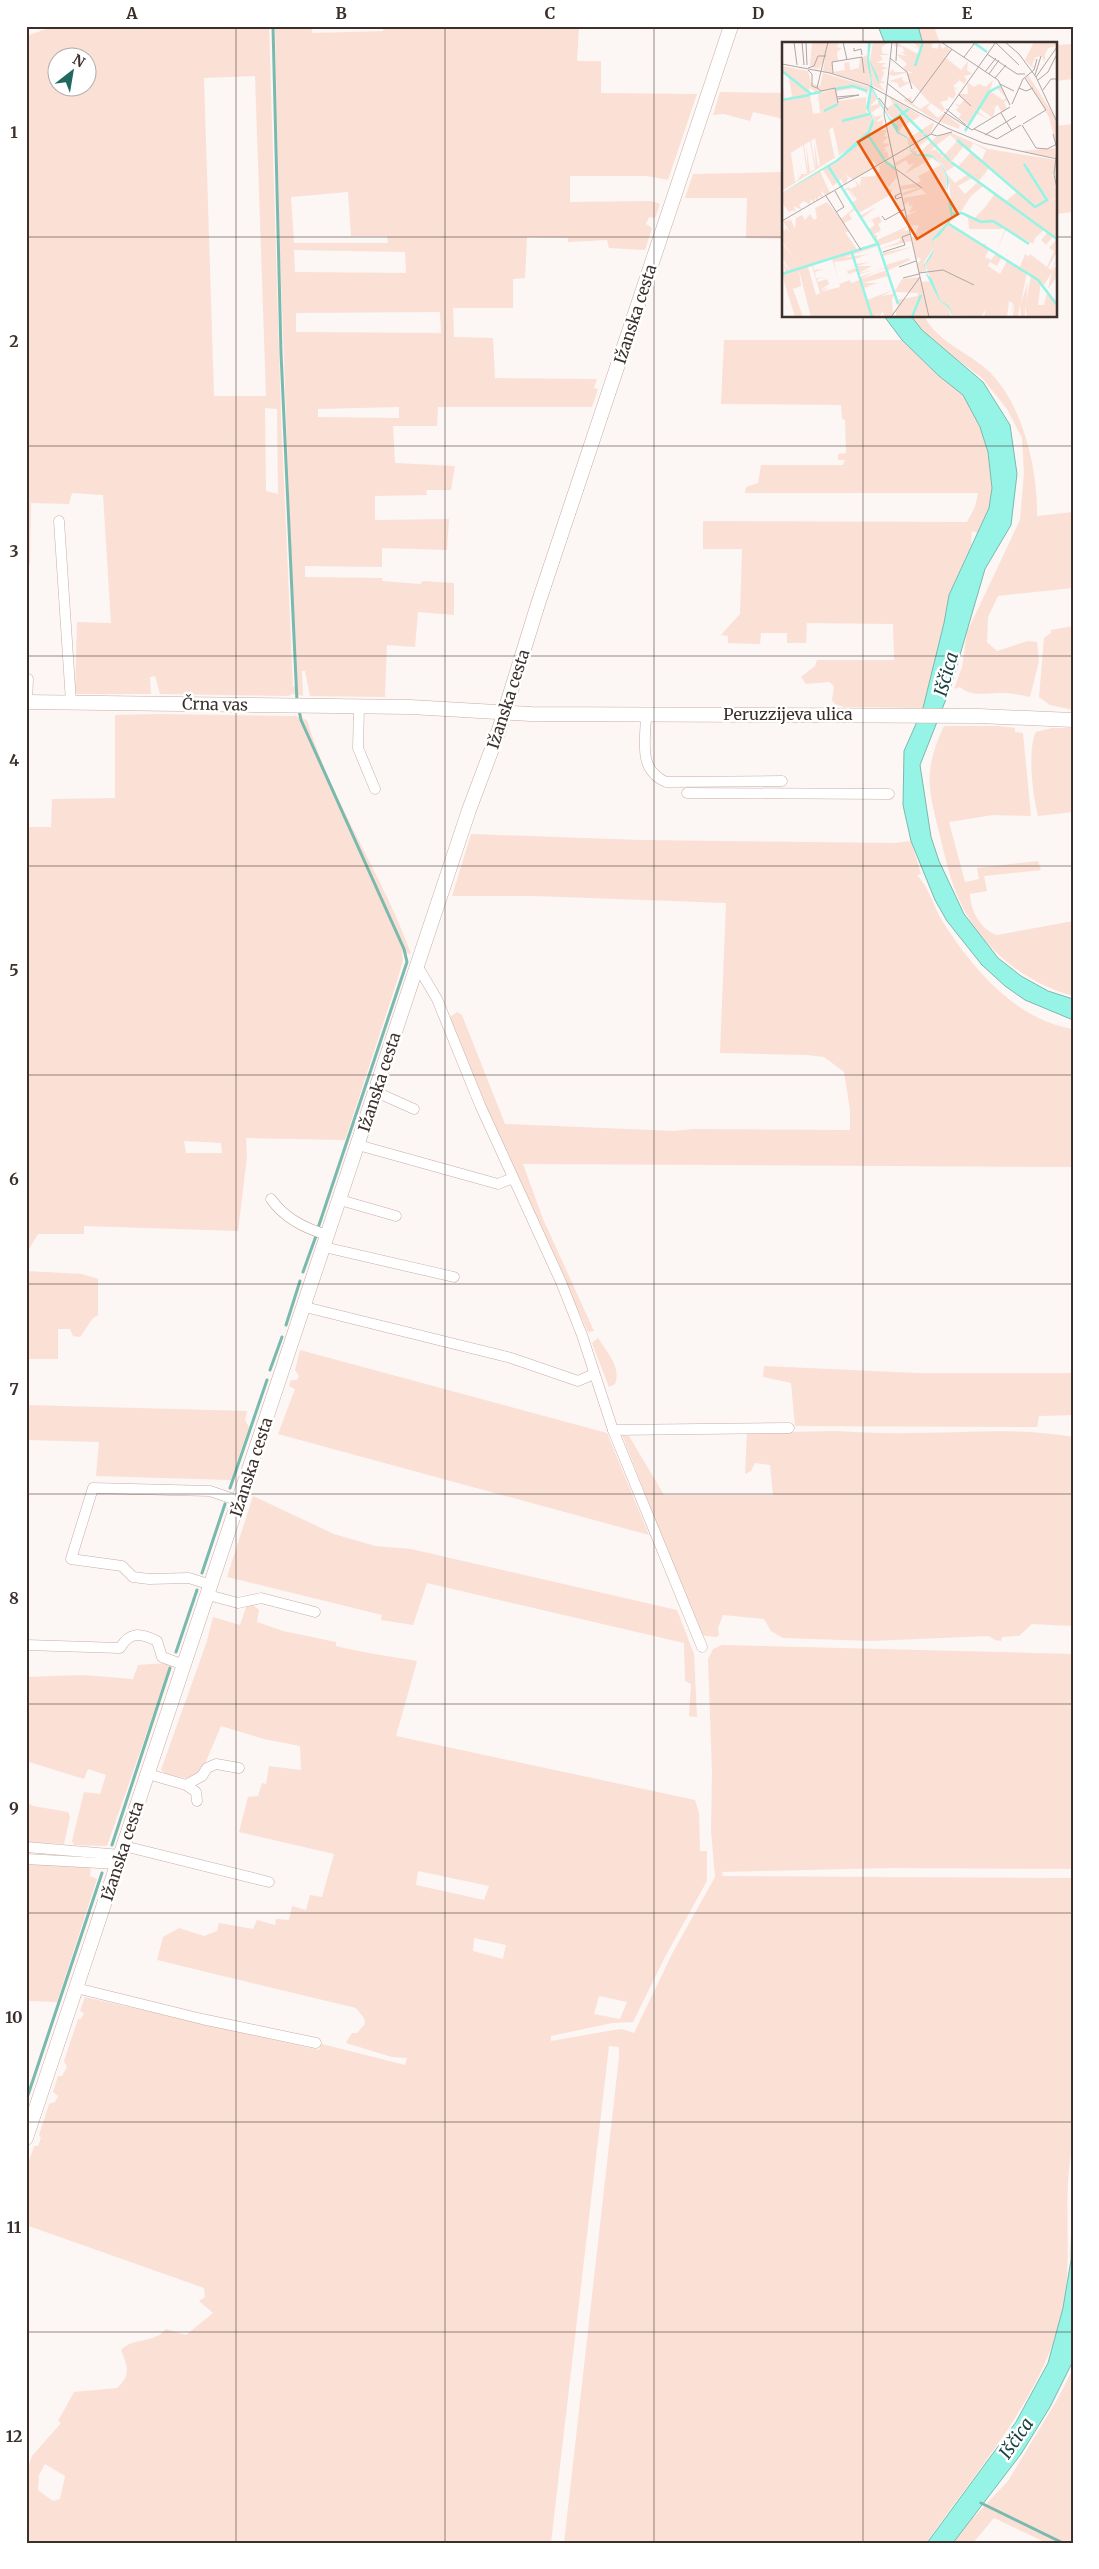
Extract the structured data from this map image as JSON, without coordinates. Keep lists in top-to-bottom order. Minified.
{"streets":{"street":["Ižanska cesta","Črna vas","Peruzzijeva ulica"]},"crossings":[["Ižanska cesta","Črna vas"],["Ižanska cesta","Peruzzijeva ulica"],["Črna vas","Peruzzijeva ulica"]],"water":["Iščica"],"north":"top right","grid":{"columns":["A","B","C","D","E"],"rows":["1","2","3","4","5","6","7","8","9","10","11","12"]}}
